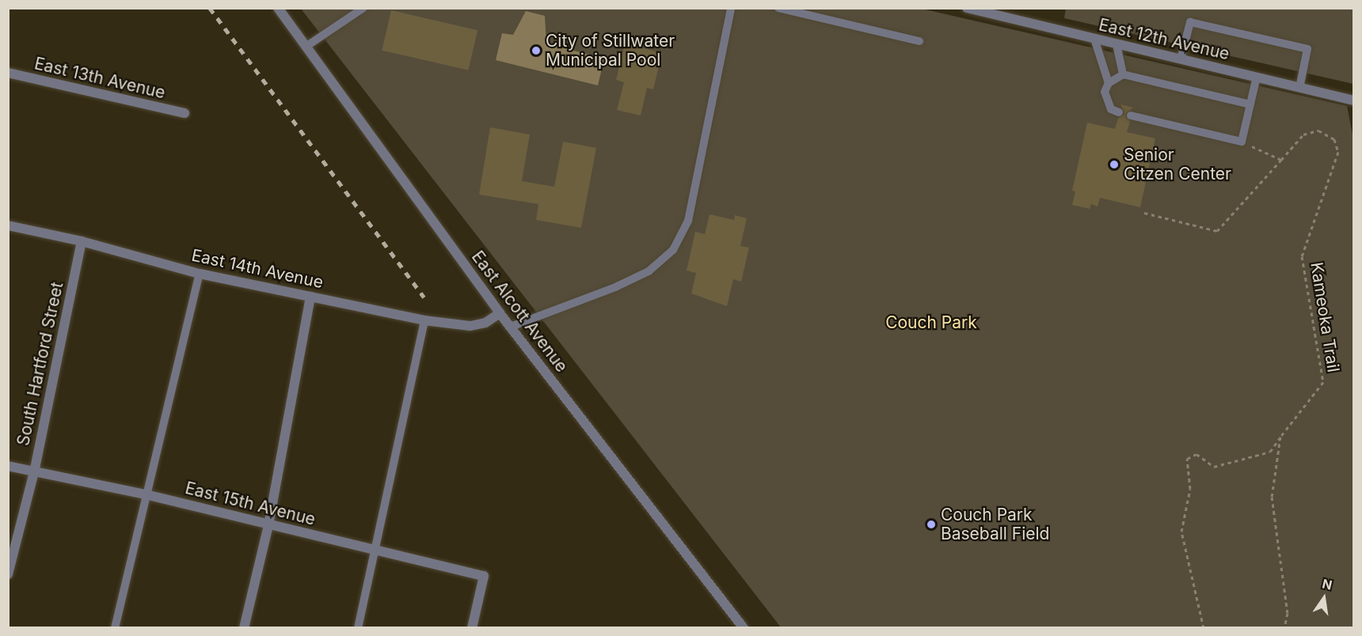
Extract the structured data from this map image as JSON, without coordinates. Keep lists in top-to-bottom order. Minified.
{"streets":{"street":["East 12th Avenue","East 13th Avenue","East 14th Avenue","East Alcott Avenue","South Hartford Street","East 15th Avenue"],"path":["Kameoka Trail"]},"crossings":[["East 14th Avenue","East Alcott Avenue"],["East 14th Avenue","South Hartford Street"],["South Hartford Street","East 15th Avenue"]],"parks":["Couch Park"],"places":["City of Stillwater Municipal Pool","Senior Citzen Center","Couch Park Baseball Field"],"north":"top"}
